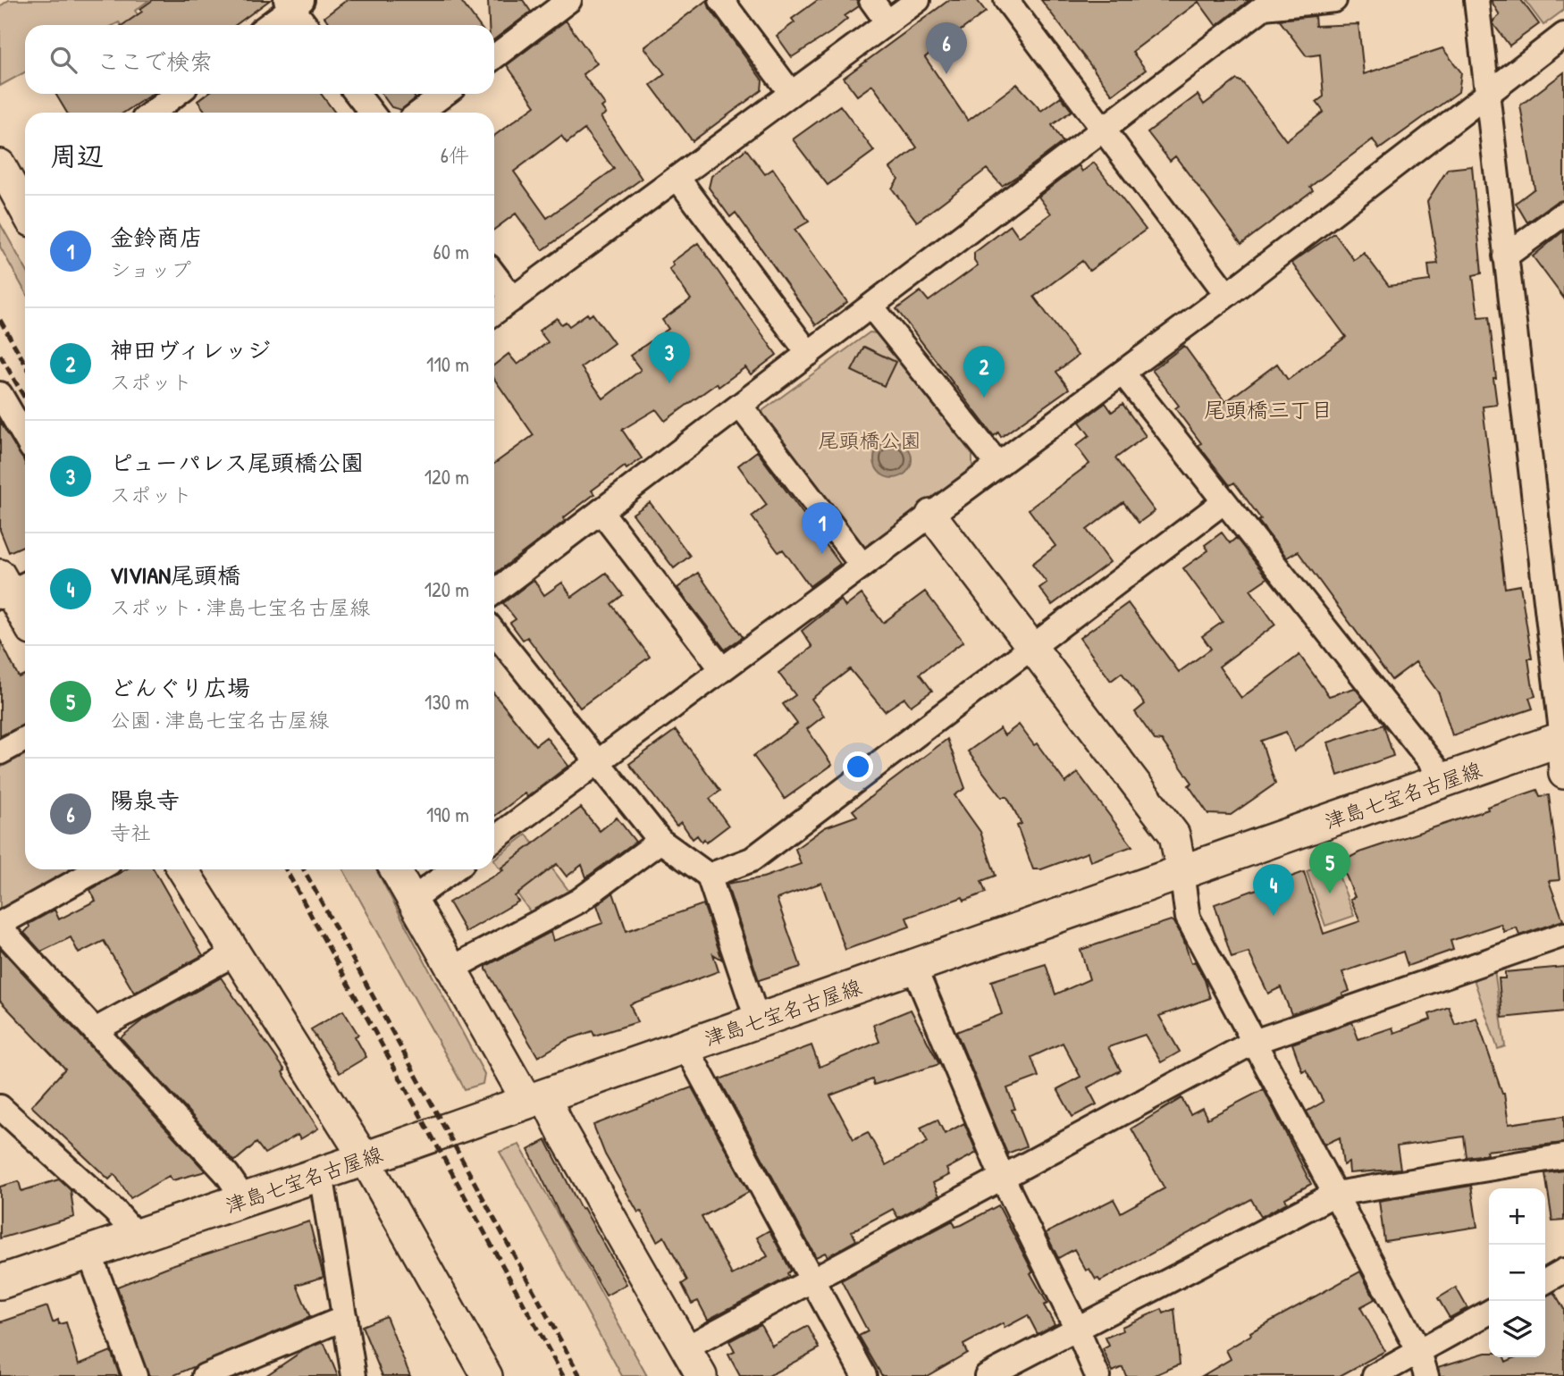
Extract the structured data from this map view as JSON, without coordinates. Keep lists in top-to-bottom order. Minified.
{"streets":{"main road":["津島七宝名古屋線"]},"districts":["尾頭橋三丁目"],"parks":["尾頭橋公園"],"page":{"pins":["6","3","2","1","5","4"],"search":"ここで検索","heading":["周辺","6件"],"list":[{"mark":"1","name":"金鈴商店","note":"ショップ","value":"60 m"},{"mark":"2","name":"神田ヴィレッジ","note":"スポット","value":"110 m"},{"mark":"3","name":"ピューパレス尾頭橋公園","note":"スポット","value":"120 m"},{"mark":"4","name":"VIVIAN尾頭橋","note":"スポット · 津島七宝名古屋線","value":"120 m"},{"mark":"5","name":"どんぐり広場","note":"公園 · 津島七宝名古屋線","value":"130 m"},{"mark":"6","name":"陽泉寺","note":"寺社","value":"190 m"}],"map_buttons":["+","−"]}}
